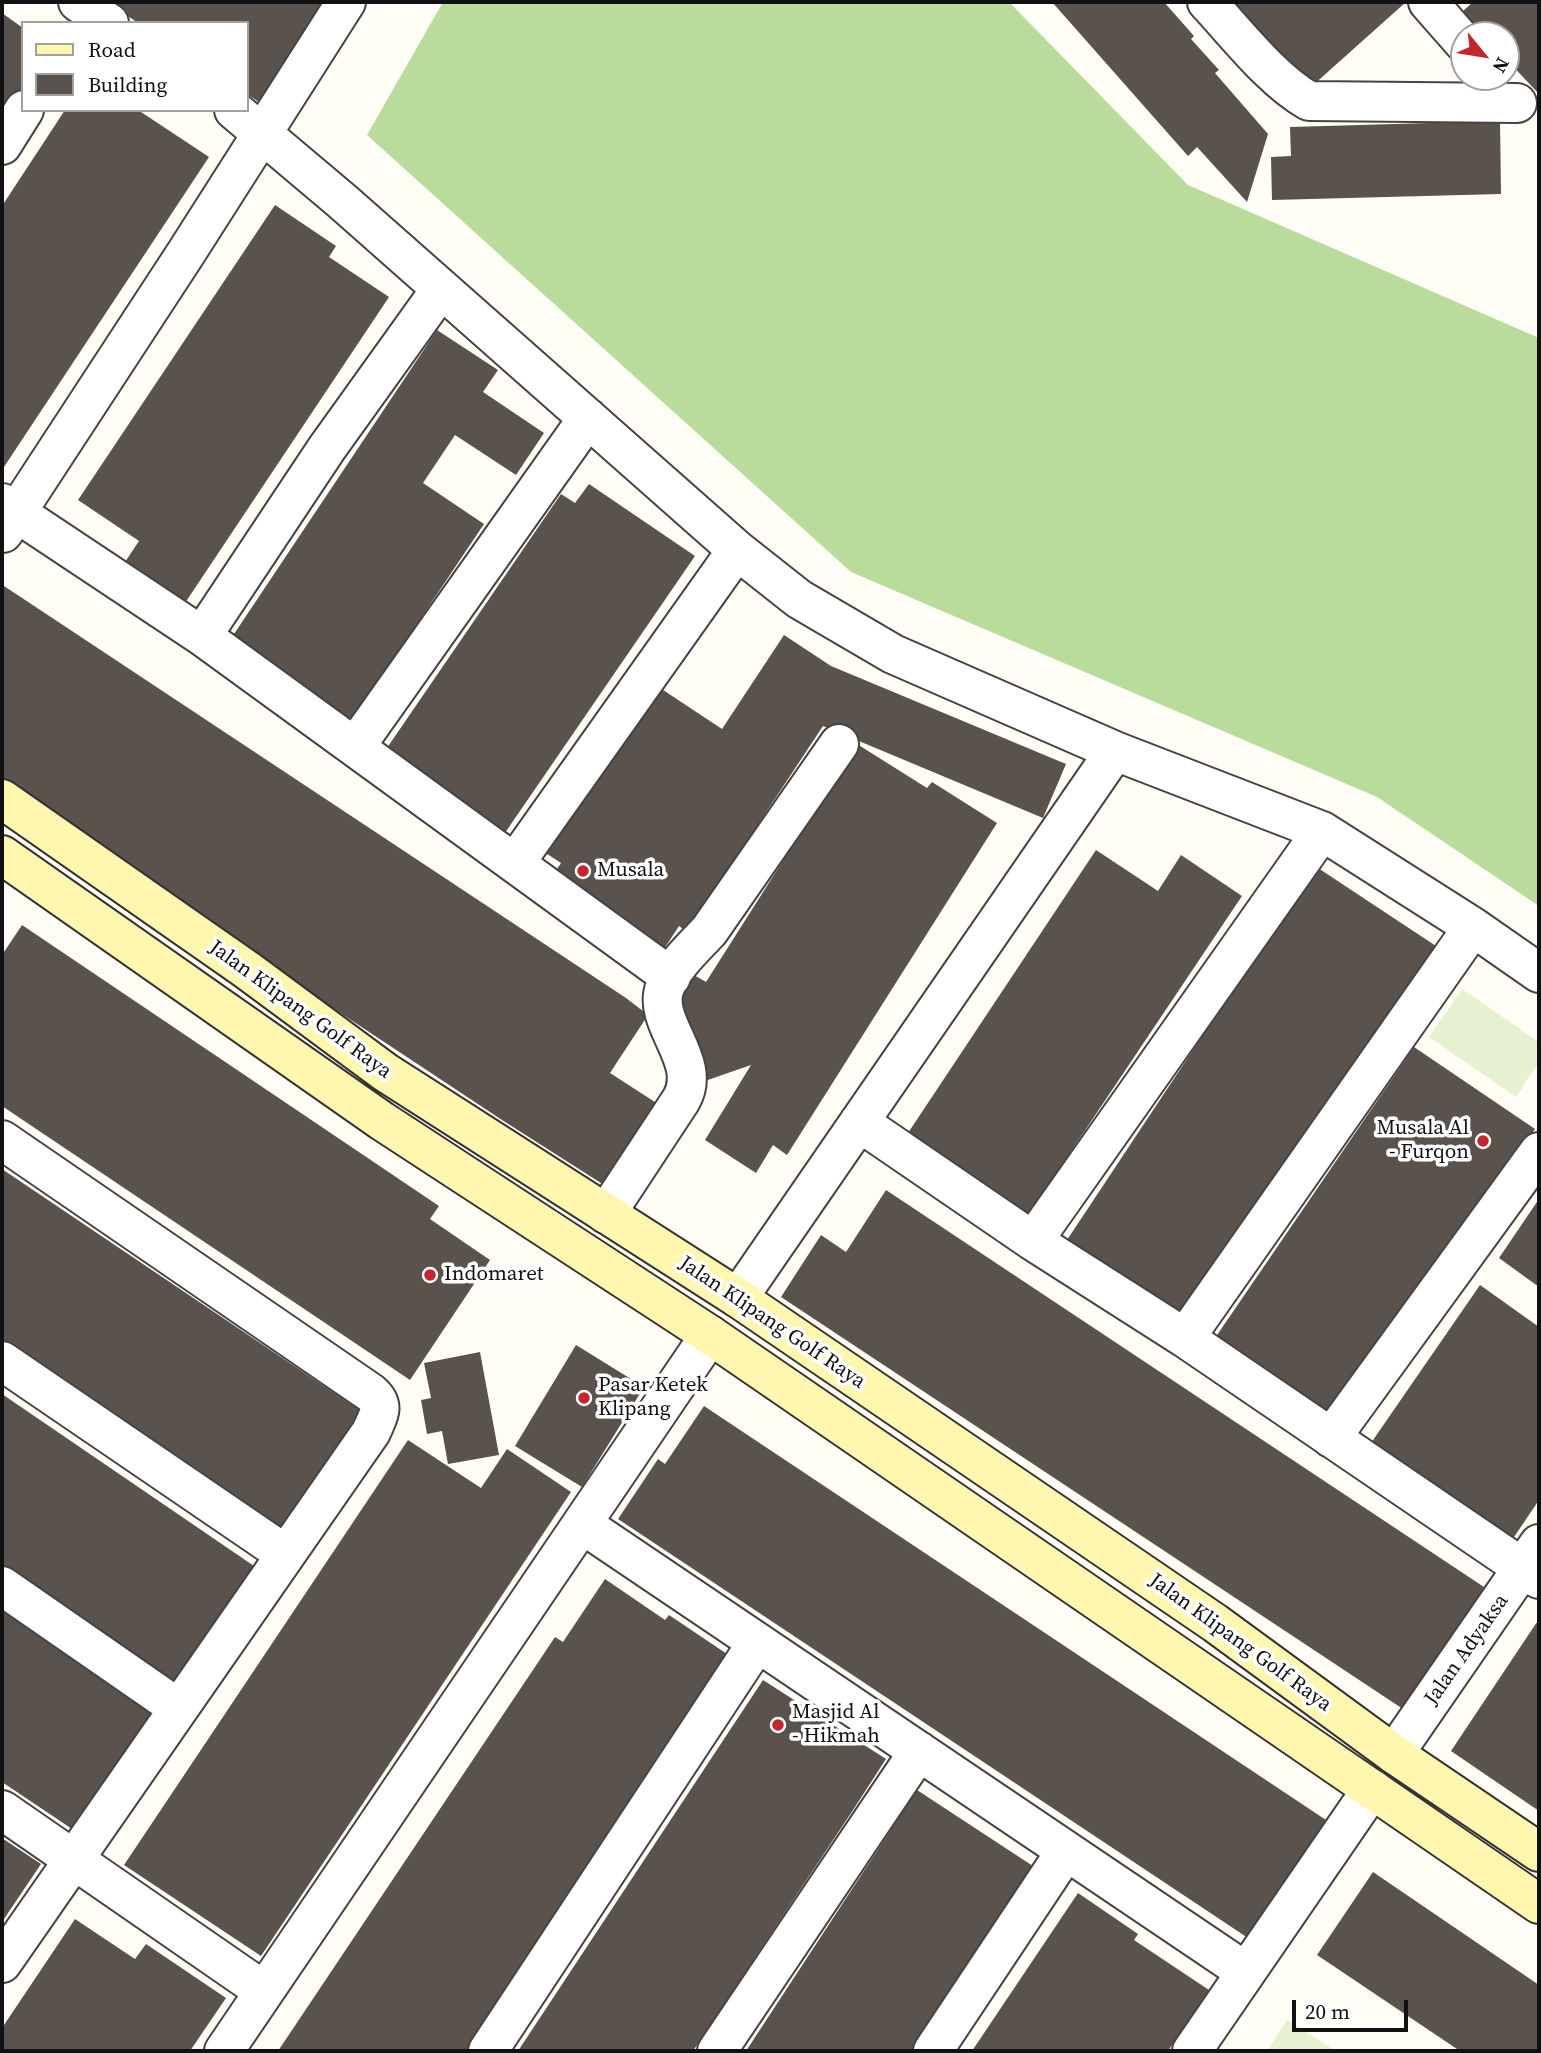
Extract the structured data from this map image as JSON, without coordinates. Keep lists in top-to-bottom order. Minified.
{"streets":{"main road":["Jalan Klipang Golf Raya"],"street":["Jalan Adyaksa"]},"crossings":[["Jalan Klipang Golf Raya","Jalan Adyaksa"]],"places":["Musala","Musala Al - Furqon","Indomaret","Pasar Ketek Klipang","Masjid Al - Hikmah"],"legend":["Road","Building"],"scale_bar":"20 m","north":"bottom right"}
